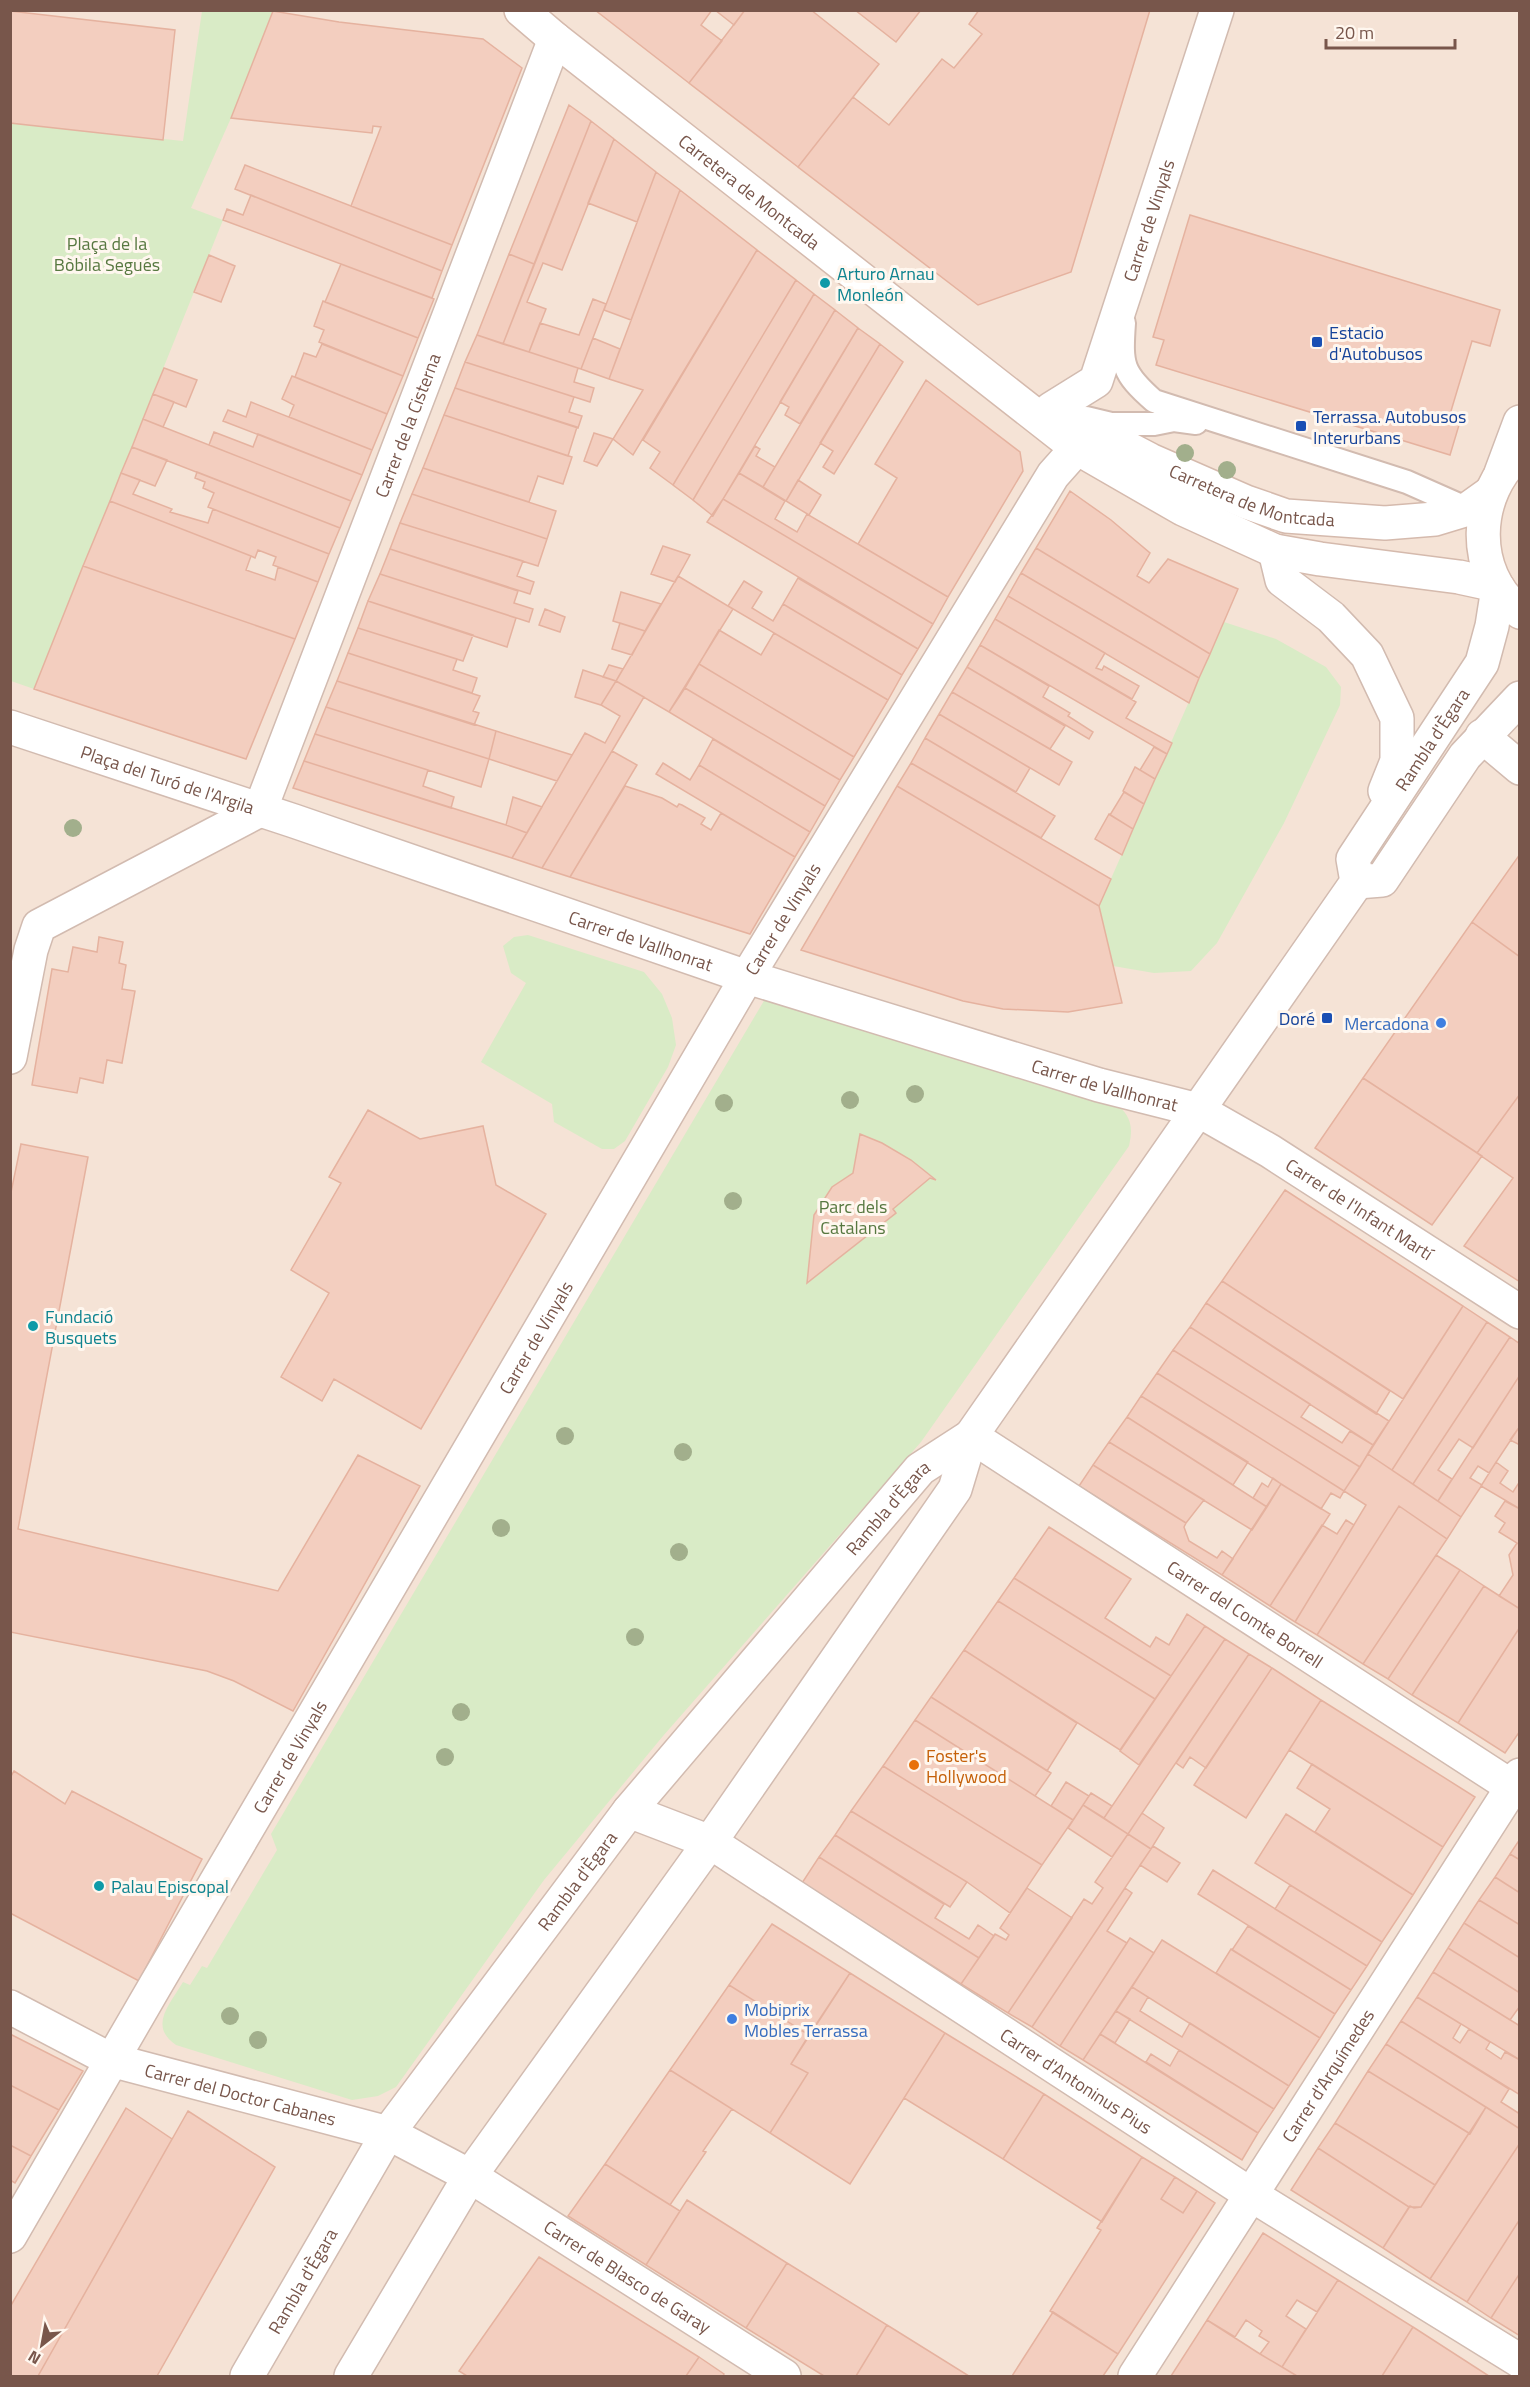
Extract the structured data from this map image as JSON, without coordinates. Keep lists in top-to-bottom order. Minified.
{"streets":{"street":["Carretera de Montcada","Carrer de Vinyals","Carrer de la Cisterna","Rambla d'Ègara","Plaça del Turó de l'Argila","Carrer de Vallhonrat","Carrer de l'Infant Martí","Carrer del Comte Borrell","Carrer d'Arquímedes","Carrer d'Antoninus Pius","Carrer del Doctor Cabanes","Carrer de Blasco de Garay"]},"crossings":[["Carretera de Montcada","Carrer de Vinyals"],["Carretera de Montcada","Carrer de la Cisterna"],["Carretera de Montcada","Rambla d'Ègara"],["Carrer de Vinyals","Carrer de Vallhonrat"],["Carrer de Vinyals","Carrer del Doctor Cabanes"],["Carrer de la Cisterna","Plaça del Turó de l'Argila"],["Carrer de la Cisterna","Carrer de Vallhonrat"],["Rambla d'Ègara","Carrer de Vallhonrat"],["Rambla d'Ègara","Carrer de l'Infant Martí"],["Rambla d'Ègara","Carrer del Comte Borrell"],["Rambla d'Ègara","Carrer d'Antoninus Pius"],["Rambla d'Ègara","Carrer del Doctor Cabanes"],["Rambla d'Ègara","Carrer de Blasco de Garay"],["Plaça del Turó de l'Argila","Carrer de Vallhonrat"],["Carrer de Vallhonrat","Carrer de l'Infant Martí"],["Carrer del Comte Borrell","Carrer d'Arquímedes"],["Carrer d'Arquímedes","Carrer d'Antoninus Pius"],["Carrer del Doctor Cabanes","Carrer de Blasco de Garay"]],"parks":["Plaça de la Bòbila Segués","Parc dels Catalans"],"places":{"other":["Arturo Arnau Monleón","Mercadona","Fundació Busquets","Foster's Hollywood","Palau Episcopal","Mobiprix Mobles Terrassa"],"transit":["Estacio d'Autobusos","Terrassa. Autobusos Interurbans","Doré"]},"scale_bar":"20 m","north":"bottom left"}
